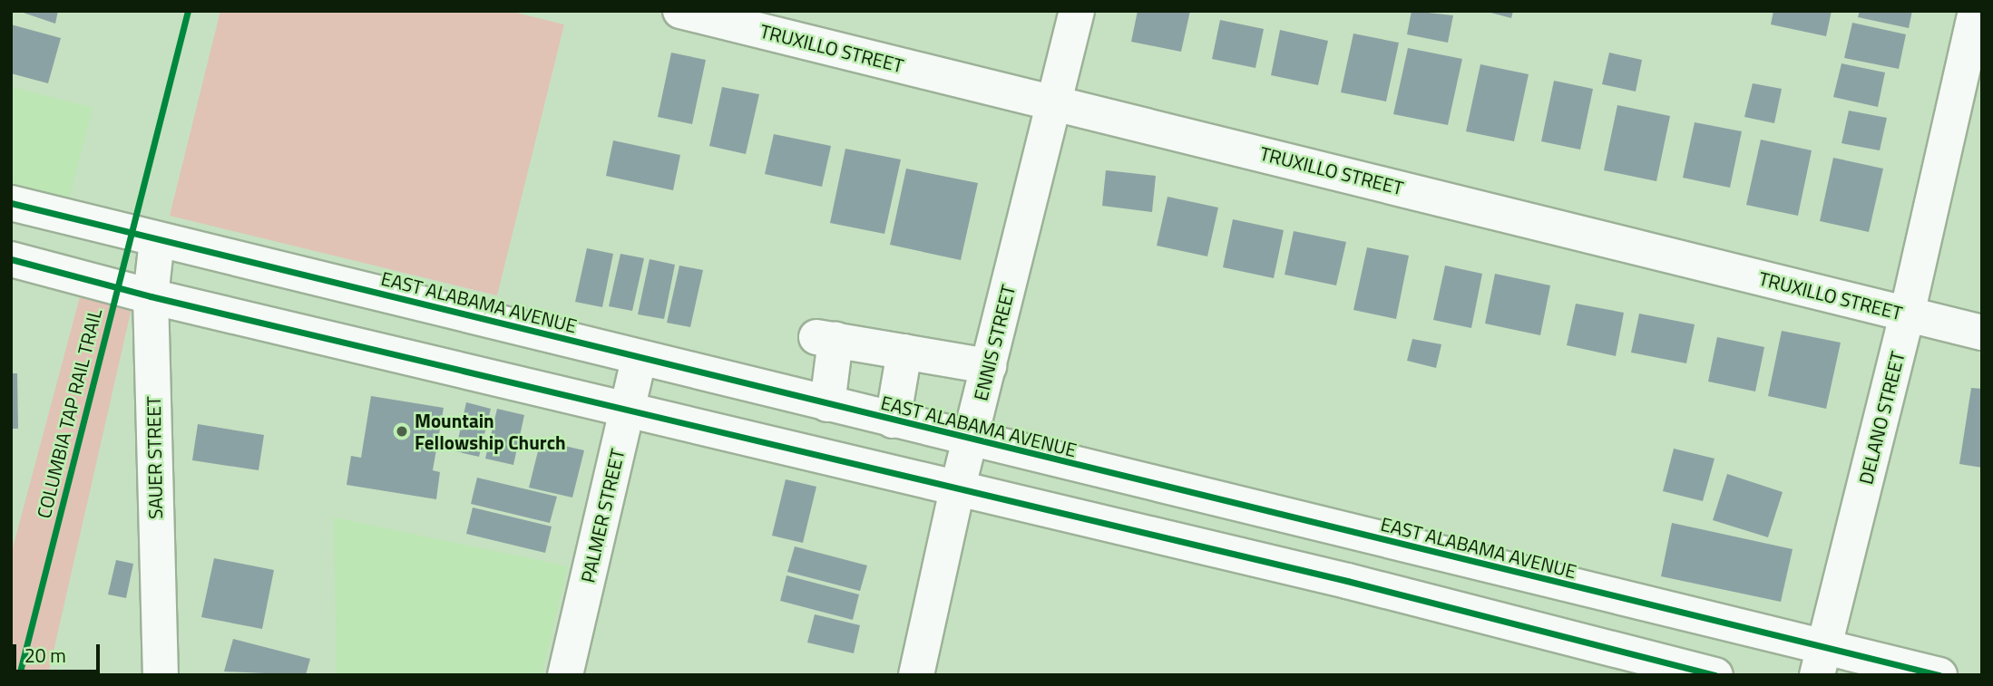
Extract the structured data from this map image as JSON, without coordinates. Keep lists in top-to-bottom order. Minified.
{"streets":{"street":["TRUXILLO STREET","EAST ALABAMA AVENUE","ENNIS STREET","DELANO STREET","SAUER STREET","PALMER STREET"],"cycle path":["COLUMBIA TAP RAIL TRAIL"]},"crossings":[["TRUXILLO STREET","ENNIS STREET"],["TRUXILLO STREET","DELANO STREET"],["EAST ALABAMA AVENUE","ENNIS STREET"],["EAST ALABAMA AVENUE","DELANO STREET"],["EAST ALABAMA AVENUE","SAUER STREET"],["EAST ALABAMA AVENUE","PALMER STREET"]],"places":["Mountain Fellowship Church"],"scale_bar":"20 m"}
